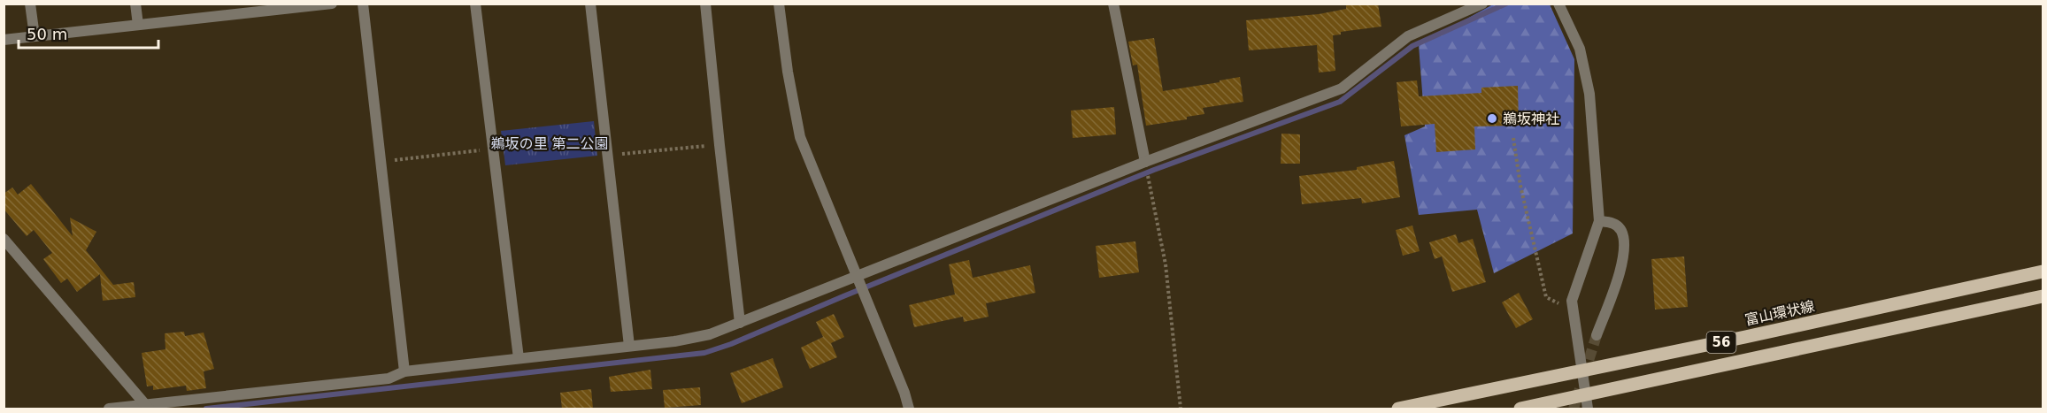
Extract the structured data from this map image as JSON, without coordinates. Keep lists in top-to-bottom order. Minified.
{"streets":{"main road":["富山環状線","56"]},"parks":["鵜坂の里 第二公園"],"places":["鵜坂神社"],"scale_bar":"50 m"}
